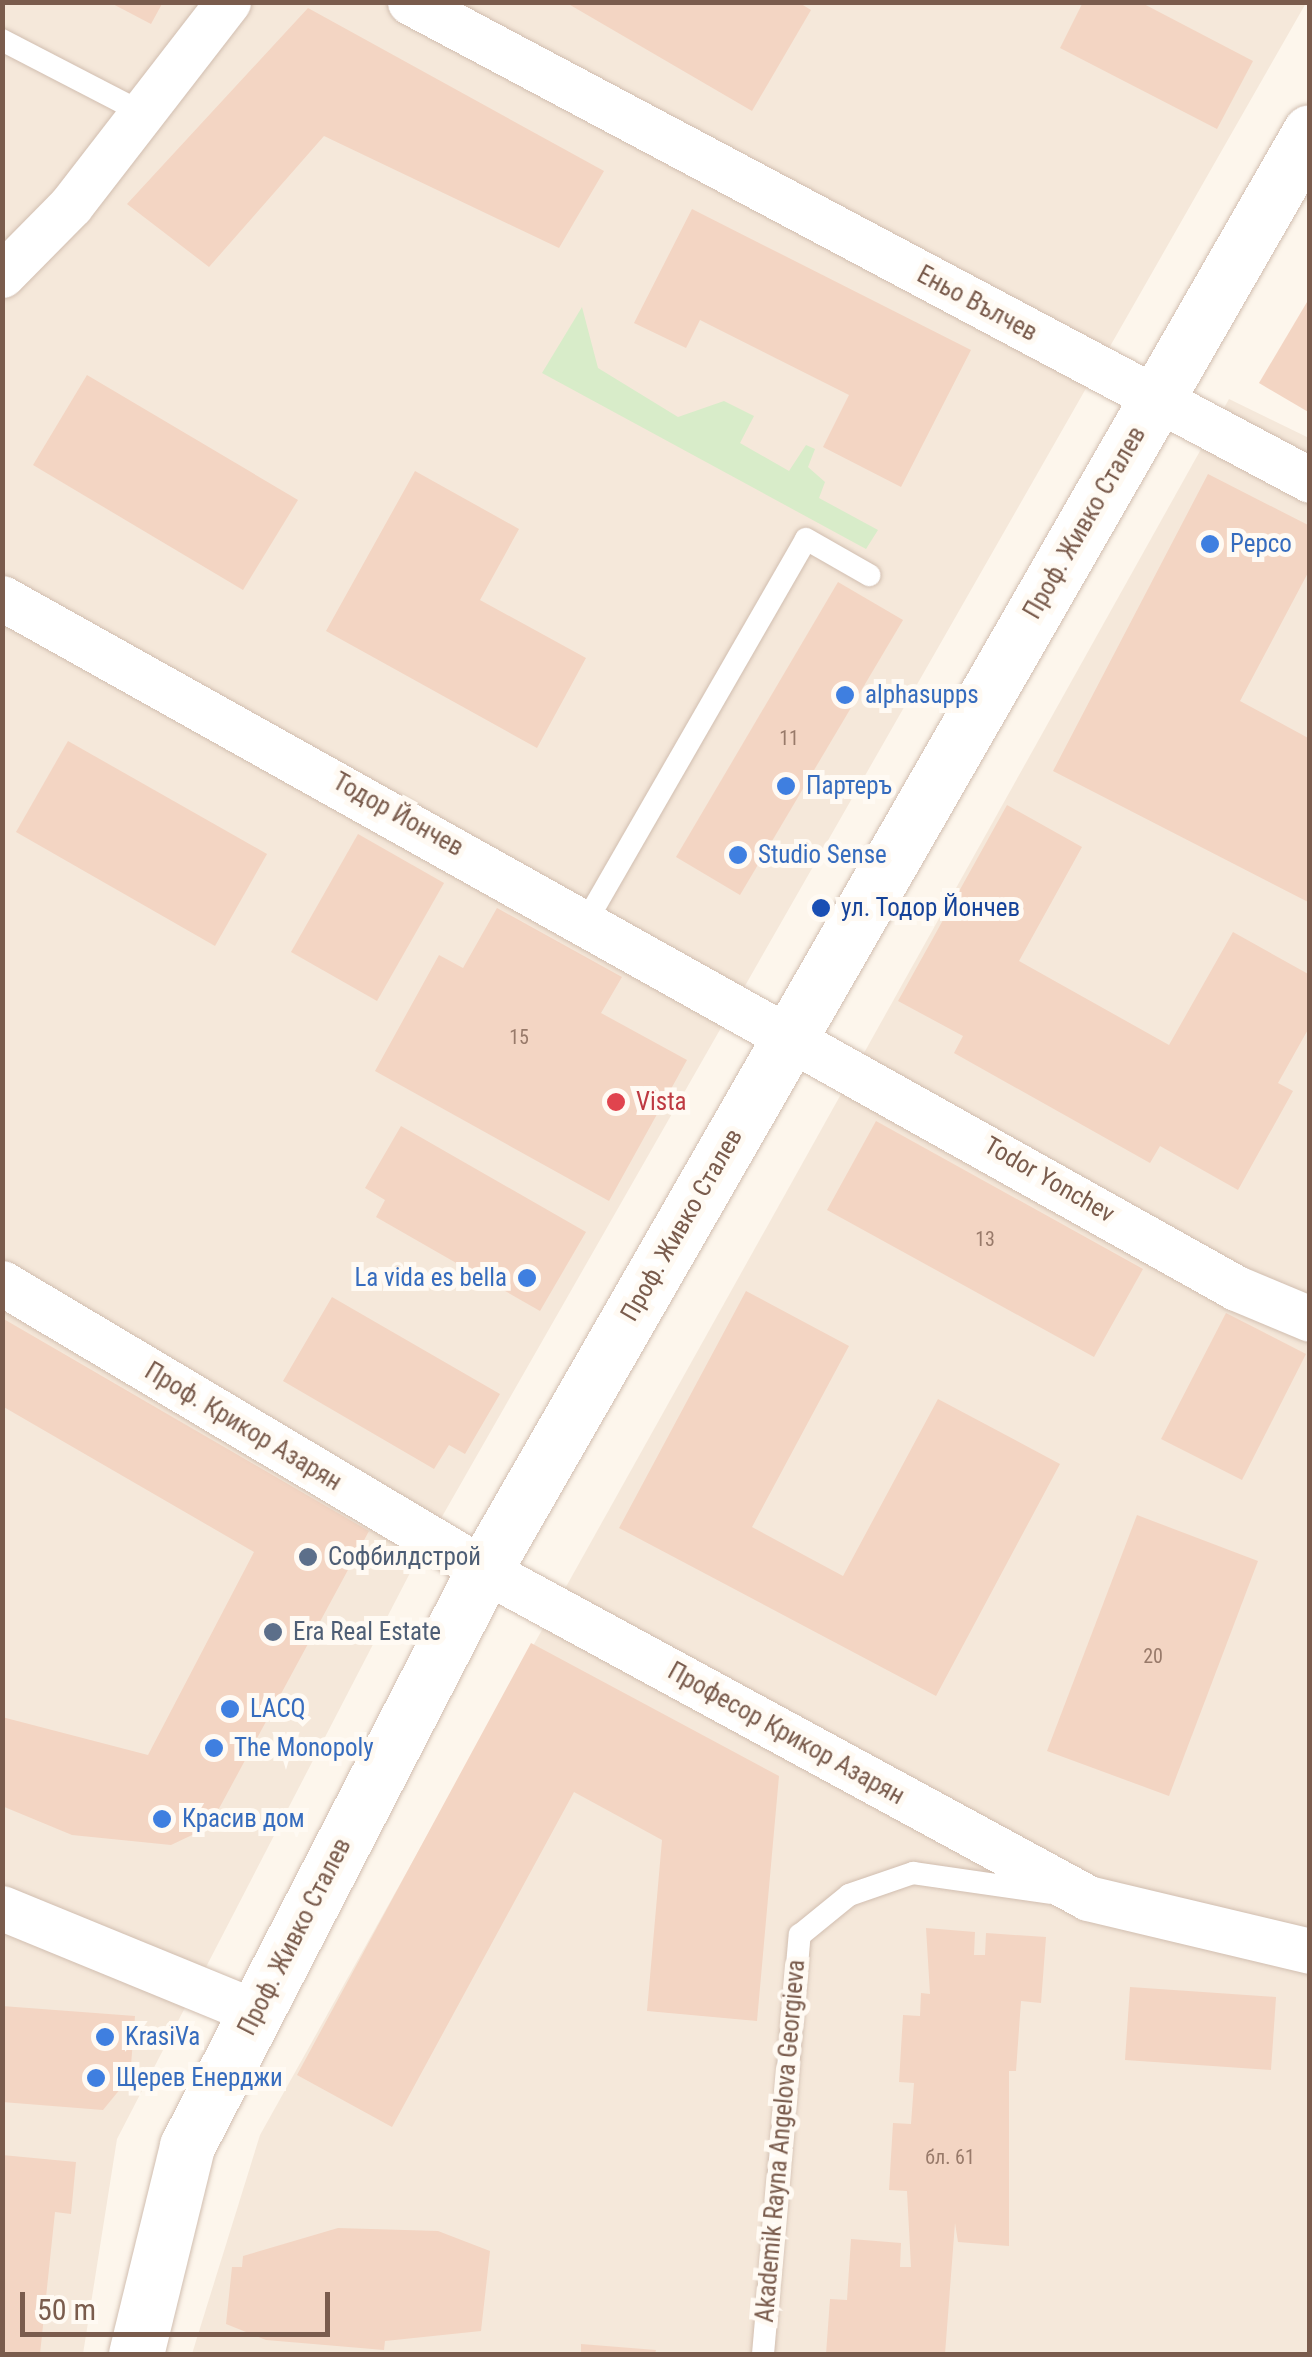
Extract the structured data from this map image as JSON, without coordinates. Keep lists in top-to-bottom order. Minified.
{"streets":{"street":["Еньо Вълчев","Проф. Живко Сталев","Тодор Йончев","Todor Yonchev","Проф. Крикор Азарян","Професор Крикор Азарян"],"lane":["Akademik Rayna Angelova Georgieva"]},"crossings":[["Еньо Вълчев","Проф. Живко Сталев"],["Проф. Живко Сталев","Тодор Йончев"],["Проф. Живко Сталев","Todor Yonchev"],["Проф. Живко Сталев","Проф. Крикор Азарян"],["Проф. Живко Сталев","Професор Крикор Азарян"],["Тодор Йончев","Todor Yonchev"],["Проф. Крикор Азарян","Професор Крикор Азарян"],["Професор Крикор Азарян","Akademik Rayna Angelova Georgieva"]],"places":["Pepco","alphasupps","Партеръ","Studio Sense","ул. Тодор Йончев","Vista","La vida es bella","Софбилдстрой","Era Real Estate","LACQ","The Monopoly","Красив дом","KrasiVa","Щерев Енерджи"],"house_numbers":["11","15","13","20","бл. 61"],"scale_bar":"50 m"}
